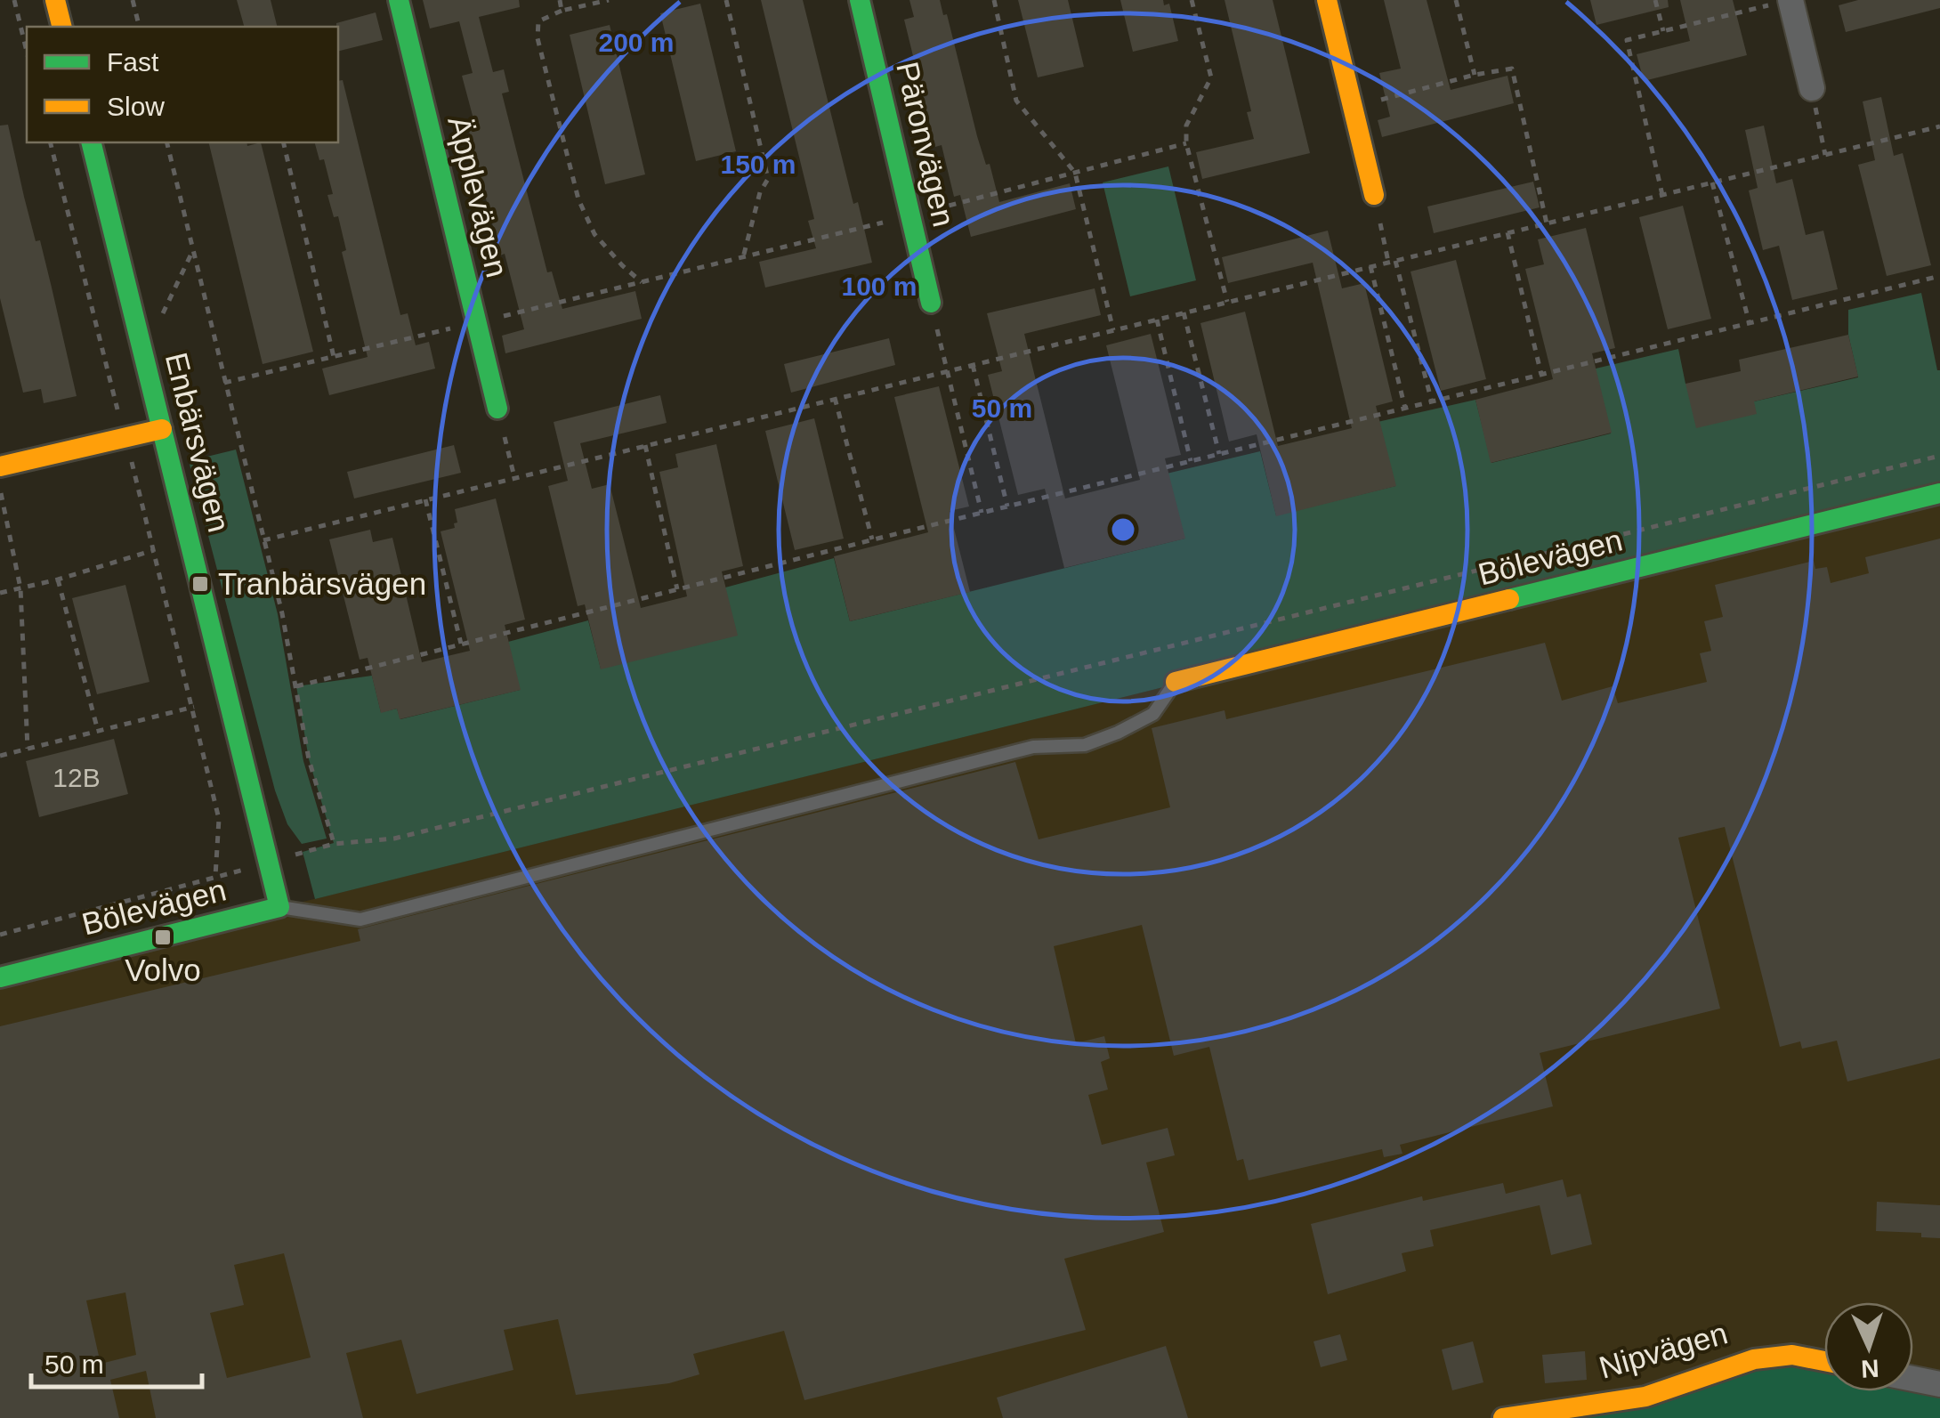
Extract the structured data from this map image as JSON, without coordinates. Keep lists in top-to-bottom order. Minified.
{"streets":{"street":["Päronvägen","Äpplevägen","Enbärsvägen","Bölevägen","Nipvägen"]},"places":{"transit":["Tranbärsvägen","Volvo"]},"house_numbers":["12B"],"legend":["Fast","Slow"],"scale_bar":"50 m","north":"bottom","rings":["200 m","150 m","100 m","50 m"]}
